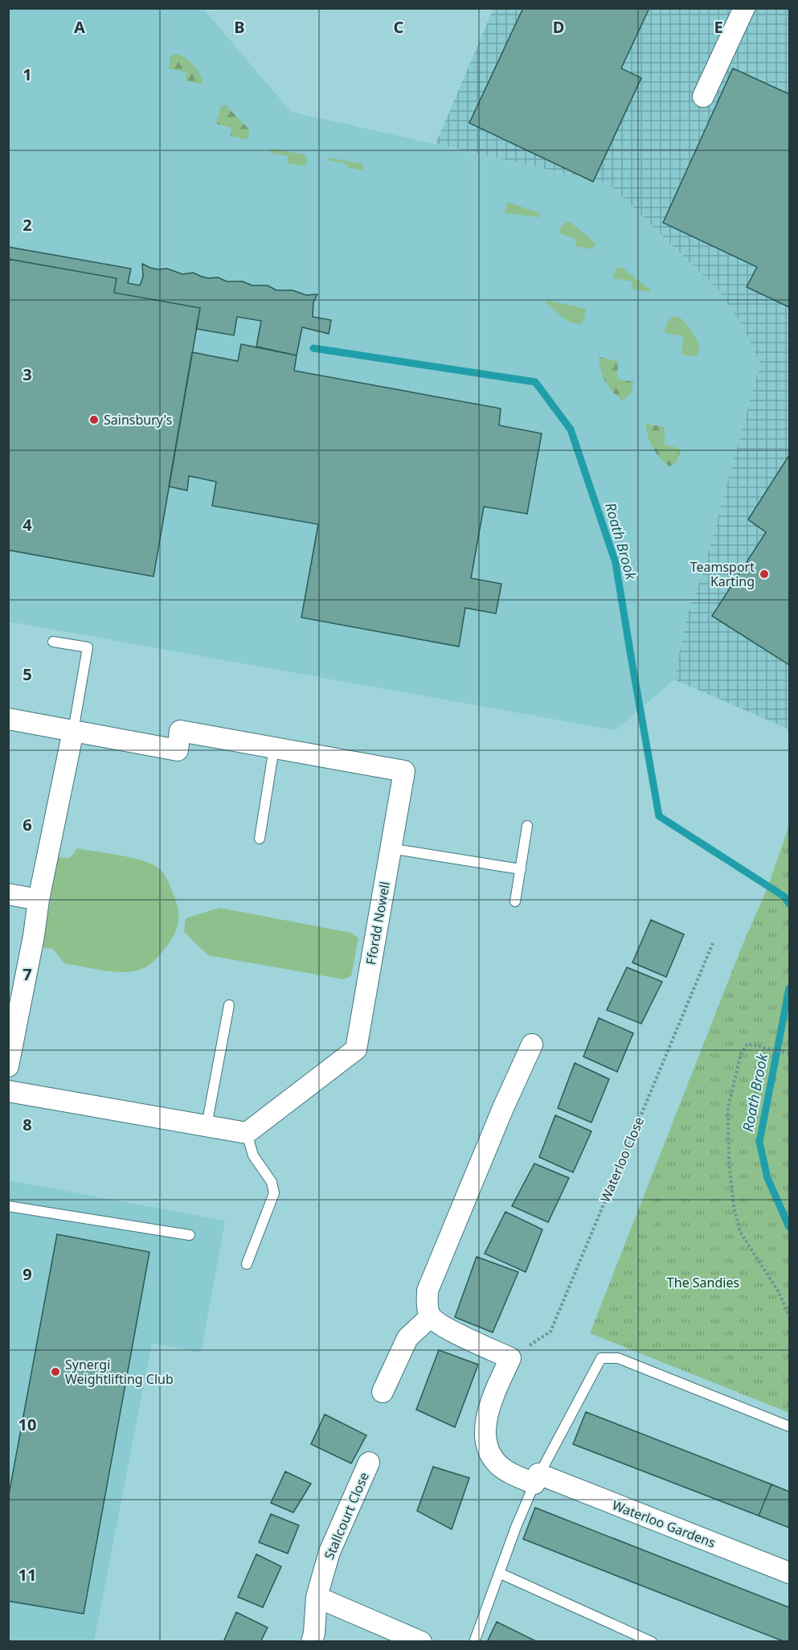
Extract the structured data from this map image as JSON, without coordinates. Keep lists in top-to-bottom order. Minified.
{"streets":{"street":["Ffordd Nowell","Stallcourt Close","Waterloo Gardens"],"path":["Waterloo Close"]},"water":["Roath Brook"],"parks":["The Sandies"],"places":["Sainsbury's","Teamsport Karting","Synergi Weightlifting Club"],"grid":{"columns":["A","B","C","D","E"],"rows":["1","2","3","4","5","6","7","8","9","10","11"]}}
